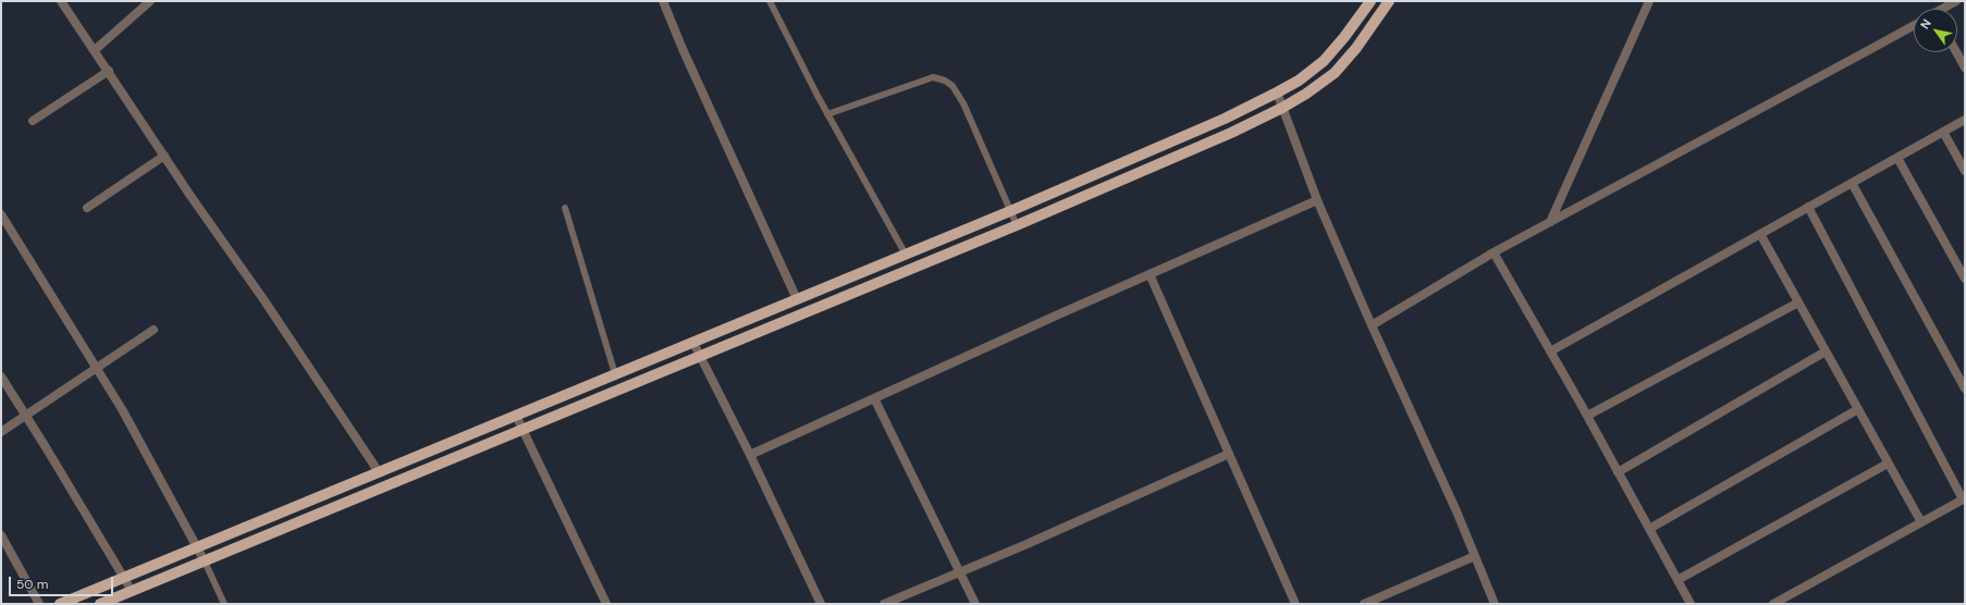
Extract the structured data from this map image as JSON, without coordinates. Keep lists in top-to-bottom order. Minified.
{"scale_bar":"50 m","north":"top left"}
